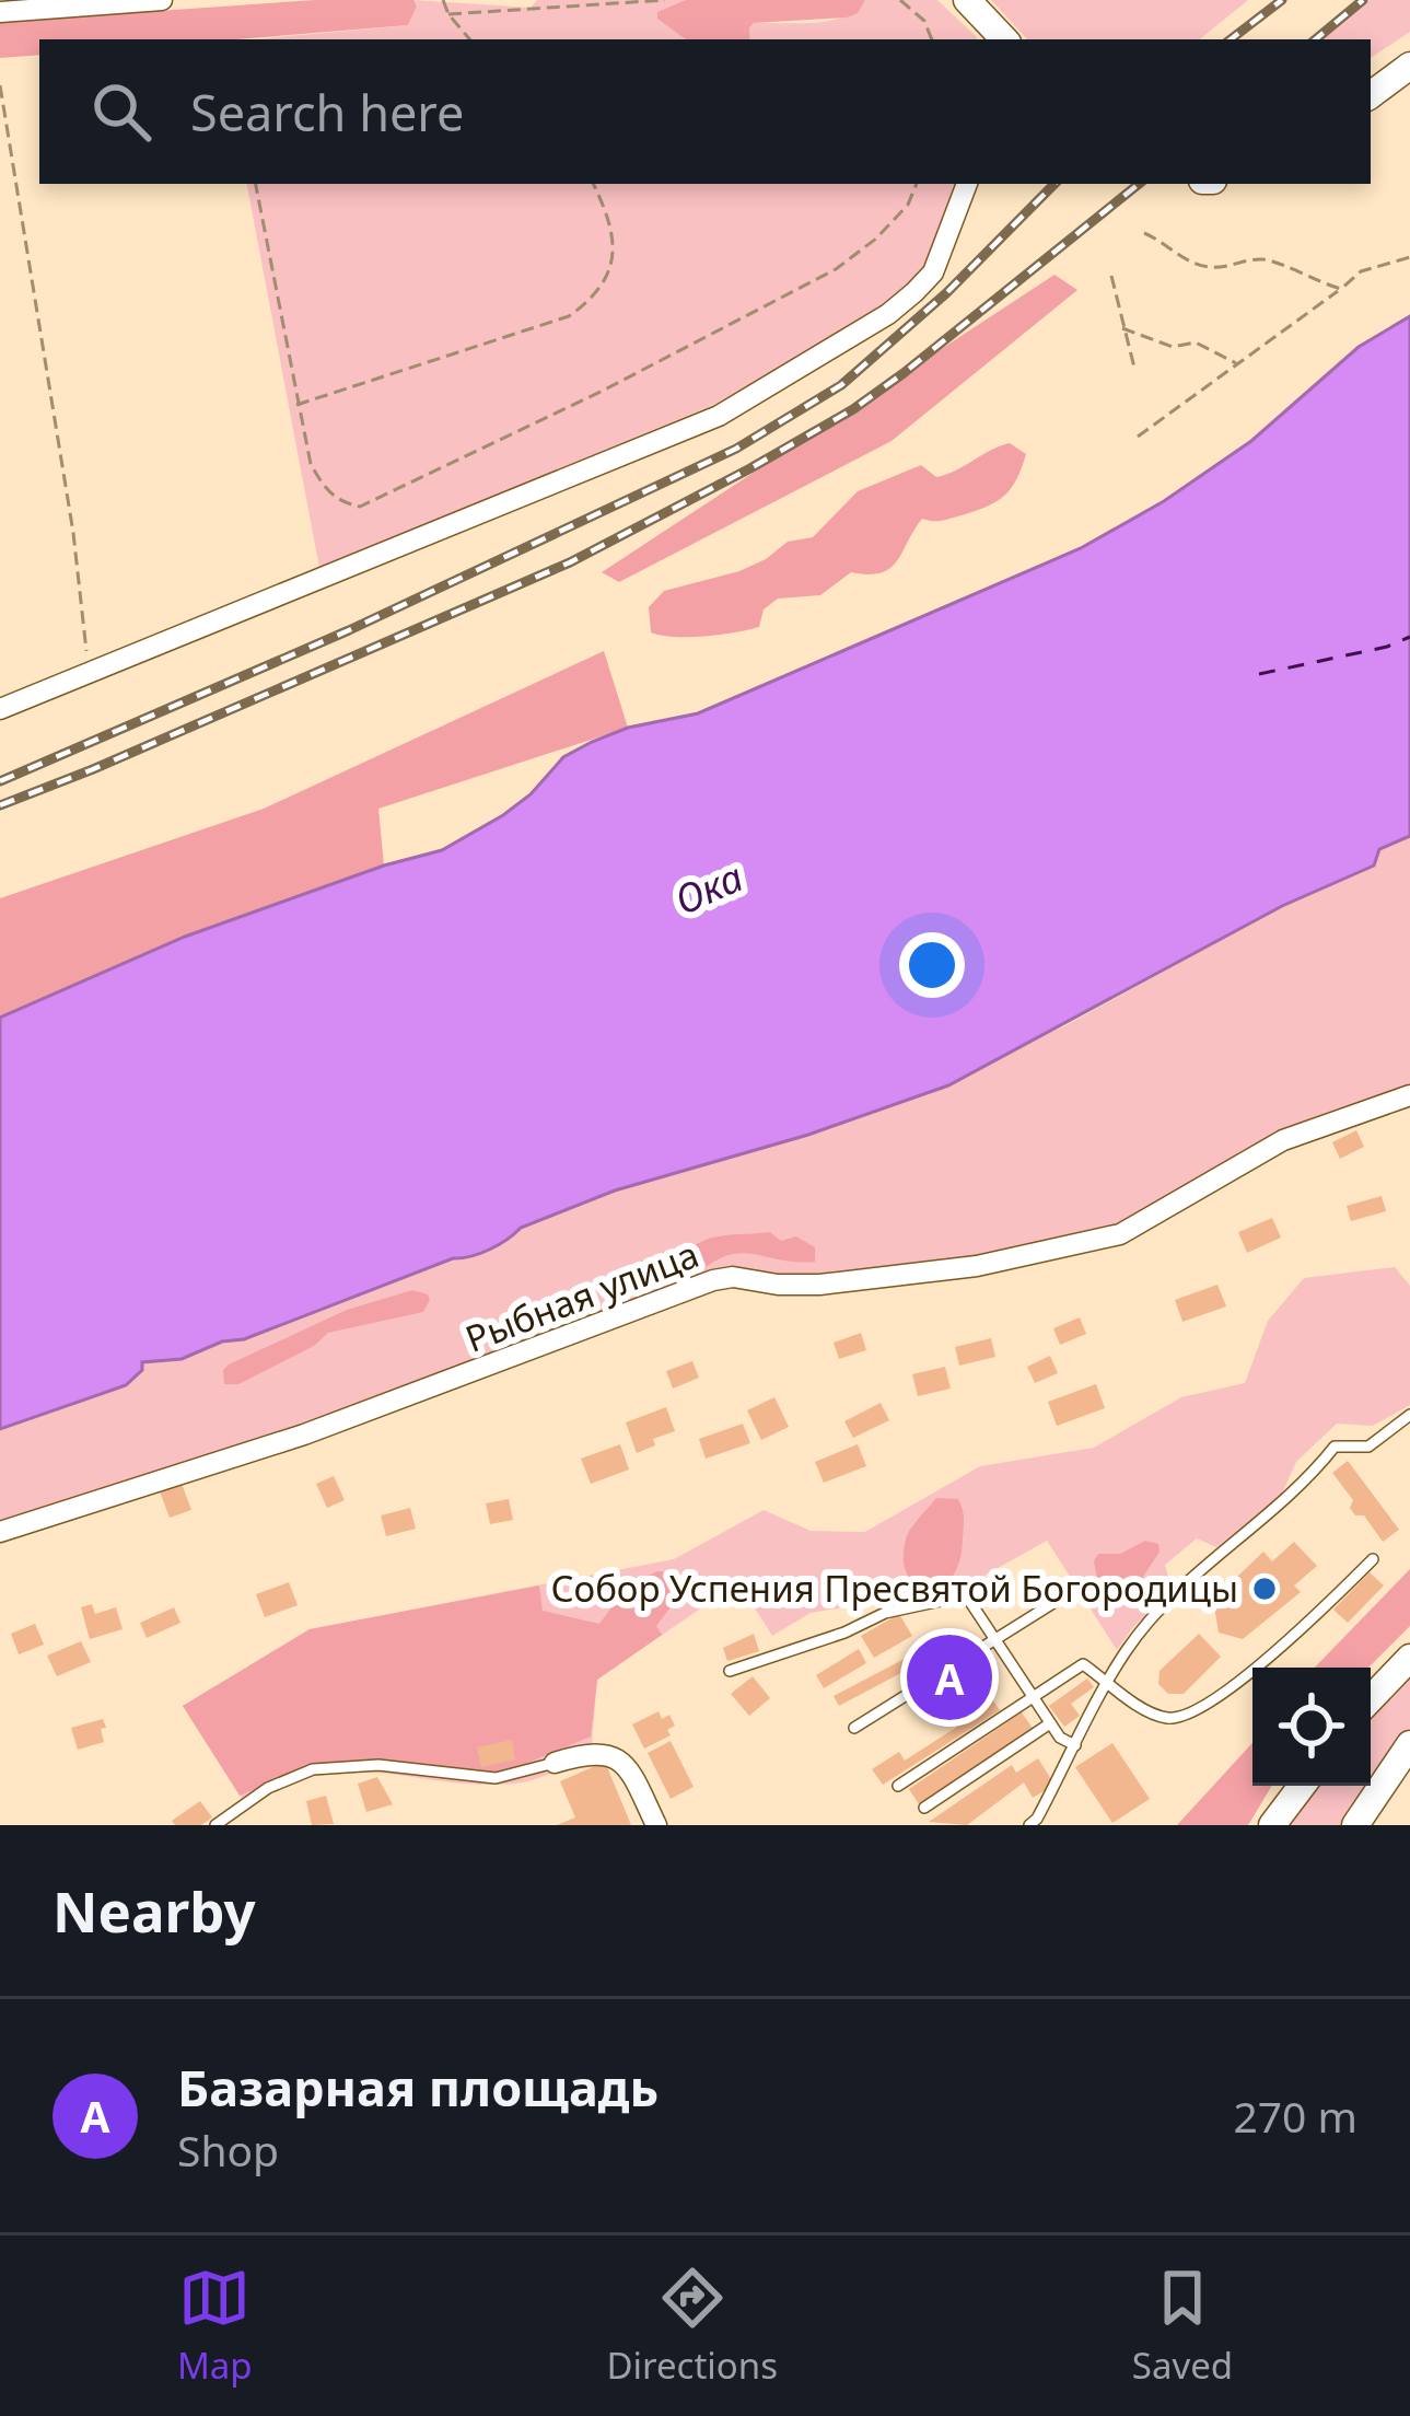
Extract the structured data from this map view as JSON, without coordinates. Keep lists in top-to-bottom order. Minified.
{"streets":{"street":["Рыбная улица"]},"water":["Ока"],"places":["Собор Успения Пресвятой Богородицы"],"page":{"search":"Search here","pins":"A","heading":"Nearby","list":[{"mark":"A","name":"Базарная площадь","note":"Shop","value":"270 m"}],"nav":["Map","Directions","Saved"]}}
